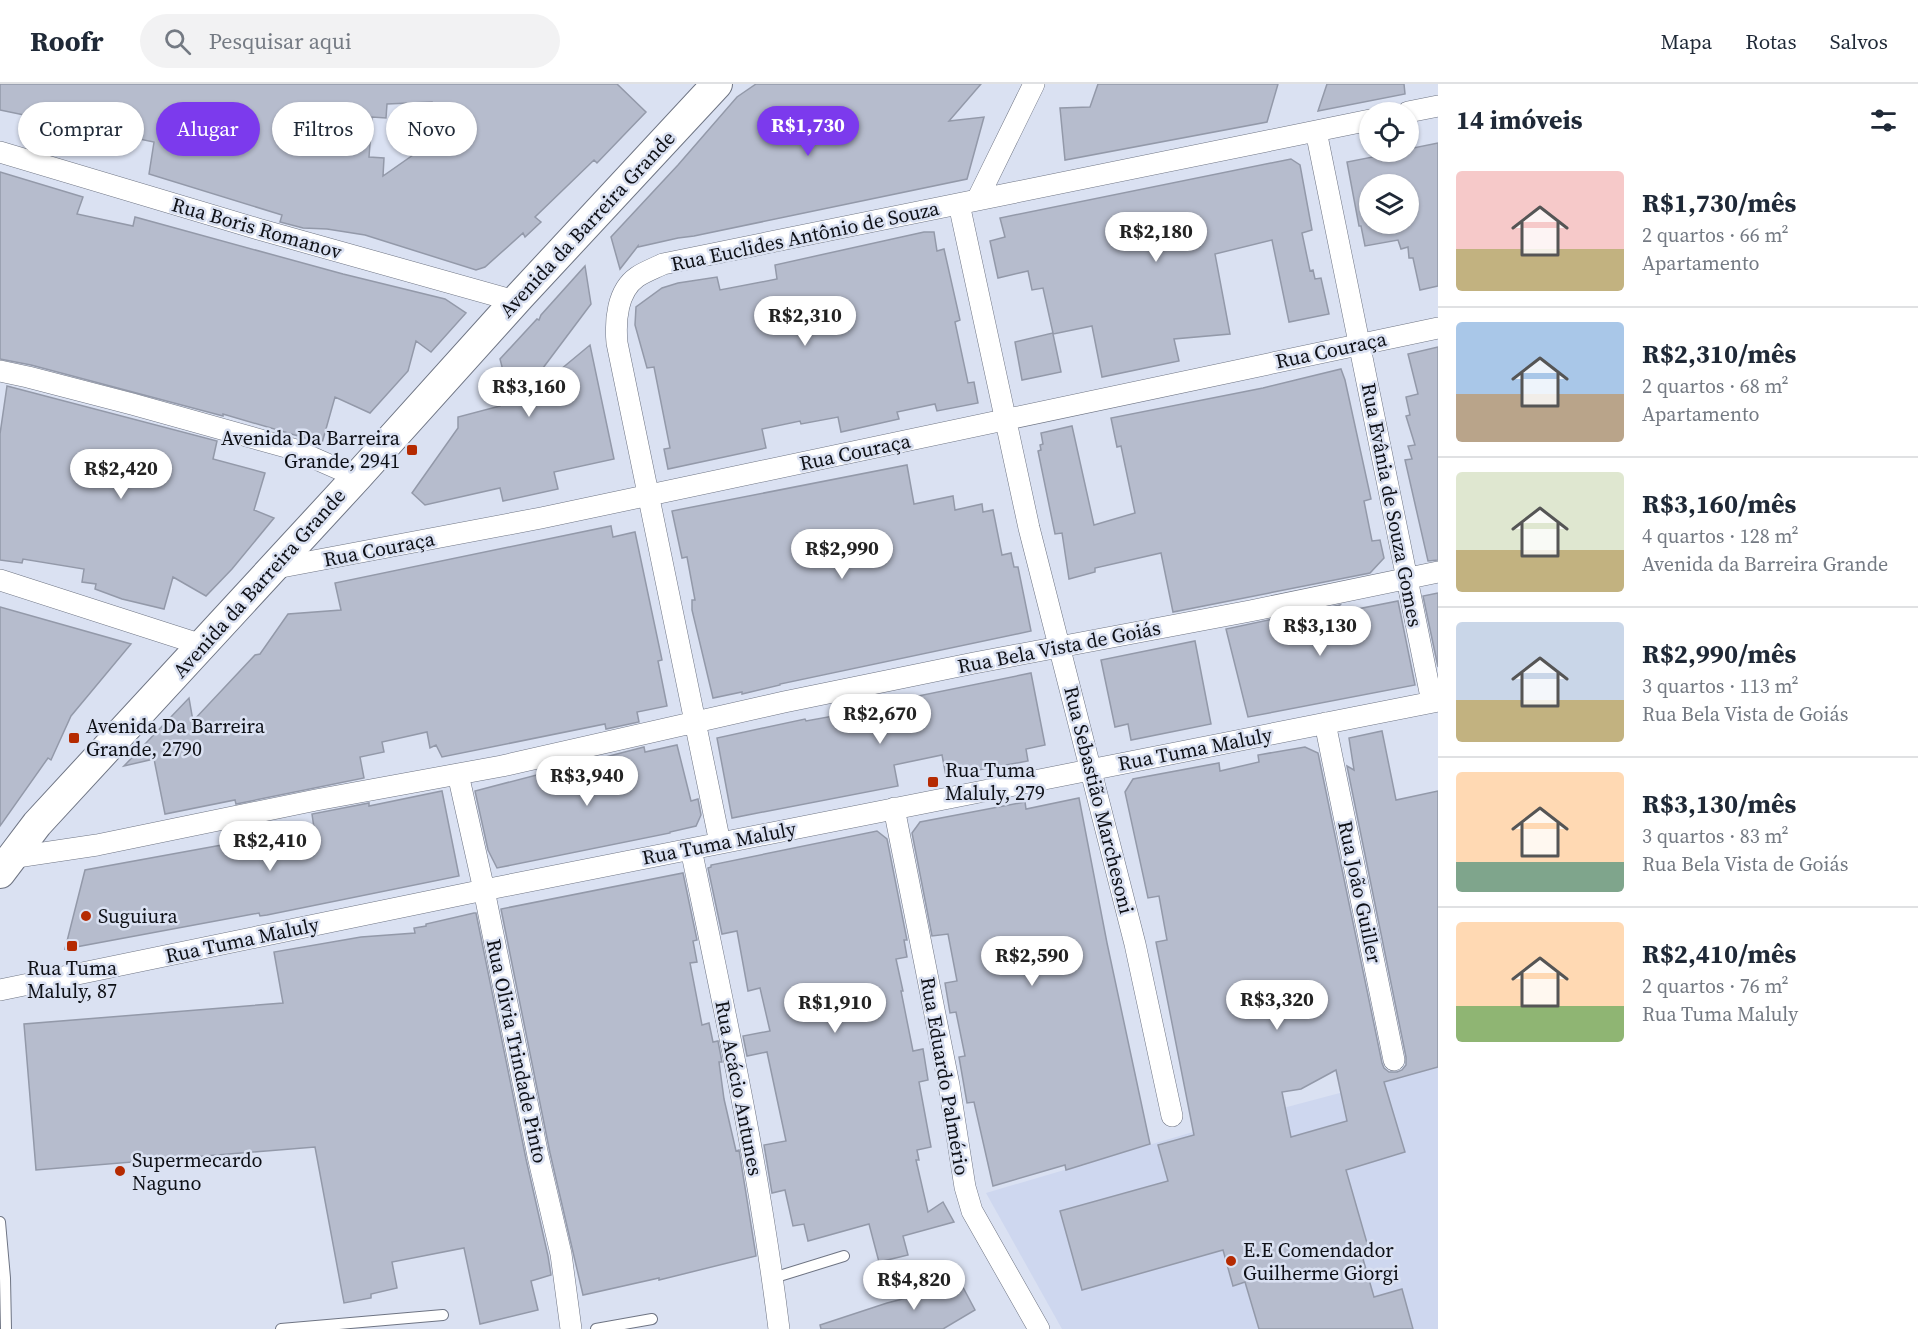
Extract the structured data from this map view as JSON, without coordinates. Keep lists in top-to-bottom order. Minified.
{"streets":{"main road":["Avenida da Barreira Grande"],"street":["Rua Boris Romanov","Rua Euclides Antônio de Souza","Rua Couraça","Rua Evânia de Souza Gomes","Rua Bela Vista de Goiás","Rua Tuma Maluly","Rua Sebastião Marchesoni","Rua João Guiller","Rua Olivia Trindade Pinto","Rua Eduardo Palmério","Rua Acácio Antunes"]},"crossings":[["Avenida da Barreira Grande","Rua Boris Romanov"],["Avenida da Barreira Grande","Rua Couraça"],["Avenida da Barreira Grande","Rua Bela Vista de Goiás"],["Rua Euclides Antônio de Souza","Rua Couraça"],["Rua Euclides Antônio de Souza","Rua Evânia de Souza Gomes"],["Rua Euclides Antônio de Souza","Rua Bela Vista de Goiás"],["Rua Euclides Antônio de Souza","Rua Tuma Maluly"],["Rua Euclides Antônio de Souza","Rua Sebastião Marchesoni"],["Rua Couraça","Rua Evânia de Souza Gomes"],["Rua Couraça","Rua Sebastião Marchesoni"],["Rua Evânia de Souza Gomes","Rua Bela Vista de Goiás"],["Rua Evânia de Souza Gomes","Rua Tuma Maluly"],["Rua Bela Vista de Goiás","Rua Sebastião Marchesoni"],["Rua Bela Vista de Goiás","Rua Olivia Trindade Pinto"],["Rua Tuma Maluly","Rua Sebastião Marchesoni"],["Rua Tuma Maluly","Rua João Guiller"],["Rua Tuma Maluly","Rua Olivia Trindade Pinto"],["Rua Tuma Maluly","Rua Eduardo Palmério"],["Rua Tuma Maluly","Rua Acácio Antunes"]],"places":{"transit":["Avenida Da Barreira Grande, 2941","Avenida Da Barreira Grande, 2790","Rua Tuma Maluly, 279","Rua Tuma Maluly, 87"],"other":["Suguiura","Supermecardo Naguno","E.E Comendador Guilherme Giorgi"]},"page":{"header":"Roofr","search":"Pesquisar aqui","nav":["Mapa","Rotas","Salvos"],"heading":"14 imóveis","chip":["Comprar","Alugar","Filtros","Novo"],"price":["R$1,730","R$2,180","R$2,310","R$3,160","R$2,420","R$2,990","R$3,130","R$2,670","R$3,940","R$2,410","R$2,590","R$3,320","R$1,910","R$4,820"],"list":[{"name":"R$1,730/mês","note":"2 quartos · 66 m² · Apartamento"},{"name":"R$2,310/mês","note":"2 quartos · 68 m² · Apartamento"},{"name":"R$3,160/mês","note":"4 quartos · 128 m² · Avenida da Barreira Grande"},{"name":"R$2,990/mês","note":"3 quartos · 113 m² · Rua Bela Vista de Goiás"},{"name":"R$3,130/mês","note":"3 quartos · 83 m² · Rua Bela Vista de Goiás"},{"name":"R$2,410/mês","note":"2 quartos · 76 m² · Rua Tuma Maluly"}]}}
